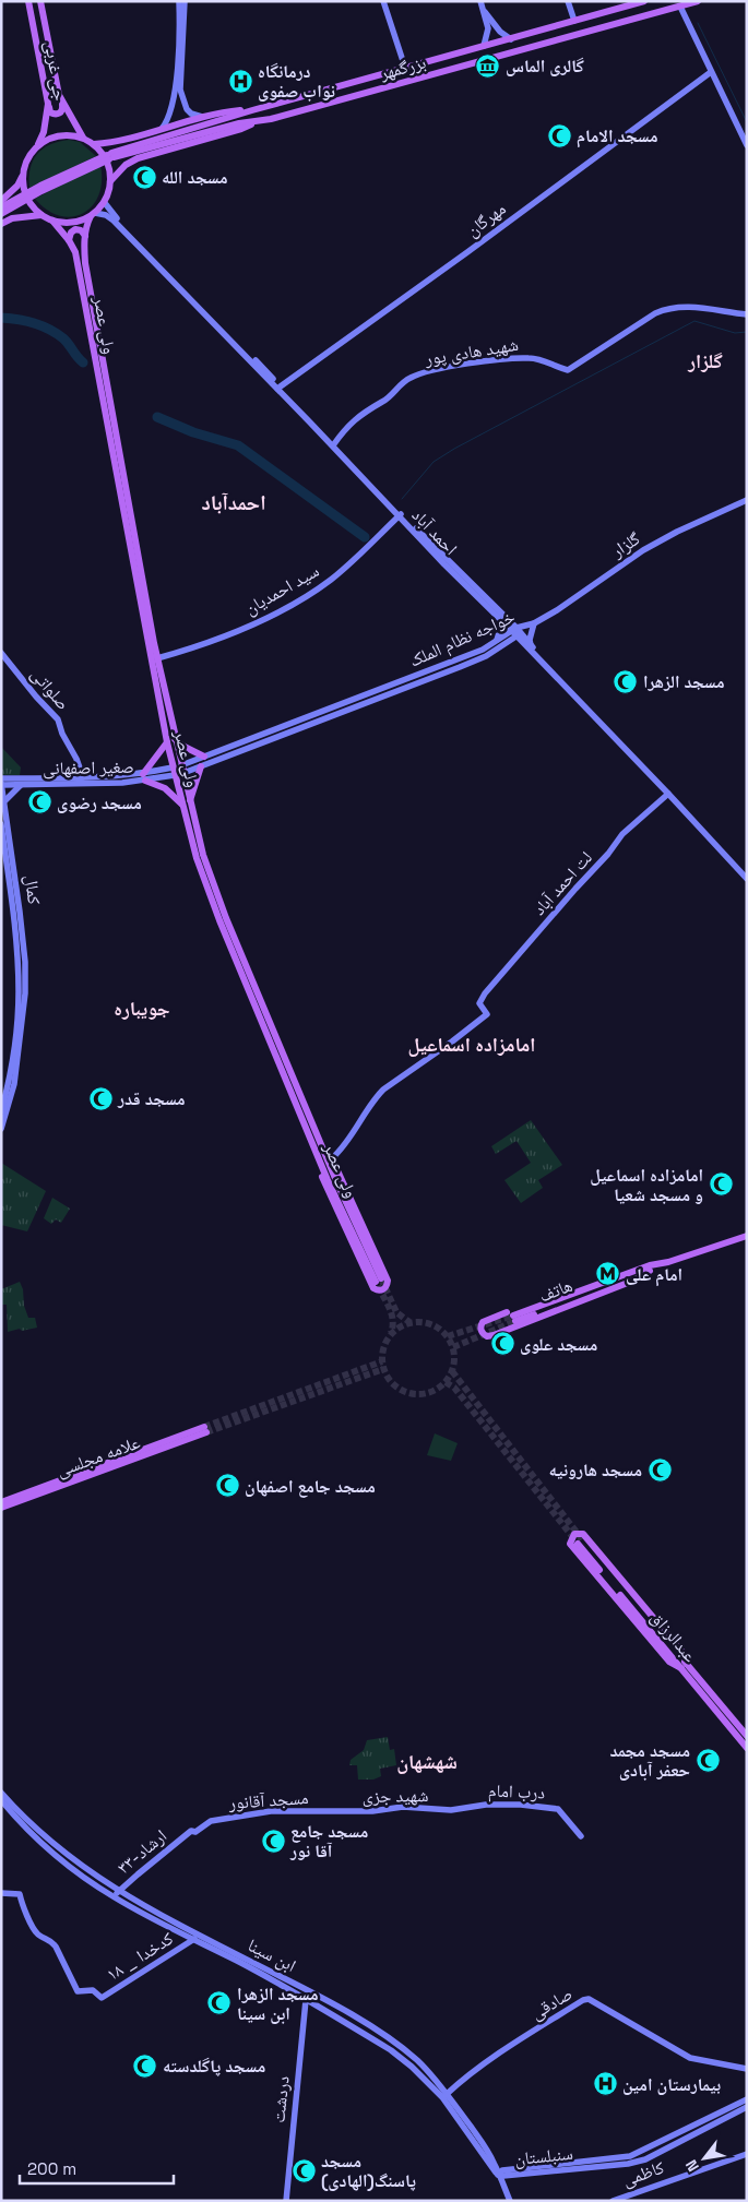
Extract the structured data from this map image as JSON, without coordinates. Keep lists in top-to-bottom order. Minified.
{"streets":{"main road":["بزرگمهر","جی غربی","مهرگان","ولی عصر","شهید هادی پور","احمد آباد","گلزار","سید احمدیان","خواجه نظام الملک","صلواتی","صغیر اصفهانی","لت احمد آباد","کمال","هاتف","علامه مجلسی","عبدالرزاق","درب امام","شهید جزی","مسجد آقانور","۳۳-ارشاد","ابن سینا","۱۸ _ کدخدا","صادقی","دردشت","سنبلستان","کاظمی"]},"crossings":[["جی غربی","ولی عصر"],["جی غربی","احمد آباد"],["مهرگان","احمد آباد"],["ولی عصر","احمد آباد"],["ولی عصر","سید احمدیان"],["ولی عصر","خواجه نظام الملک"],["ولی عصر","صغیر اصفهانی"],["شهید هادی پور","احمد آباد"],["احمد آباد","سید احمدیان"],["احمد آباد","خواجه نظام الملک"],["احمد آباد","لت احمد آباد"],["گلزار","خواجه نظام الملک"],["صلواتی","صغیر اصفهانی"],["صغیر اصفهانی","کمال"],["درب امام","شهید جزی"],["شهید جزی","مسجد آقانور"],["مسجد آقانور","۳۳-ارشاد"],["۳۳-ارشاد","ابن سینا"],["ابن سینا","۱۸ _ کدخدا"],["ابن سینا","صادقی"],["ابن سینا","دردشت"],["ابن سینا","سنبلستان"]],"districts":["گلزار","احمدآباد","جویباره","امامزاده اسماعیل","شهشهان"],"places":{"museum":["گالری الماس"],"hospital":["درمانگاه نواب صفوی","بیمارستان امین"],"mosque":["مسجد الامام","مسجد الله","مسجد الزهرا","مسجد رضوی","مسجد قدر","امامزاده اسماعیل و مسجد شعیا","مسجد علوی","مسجد هارونیه","مسجد جامع اصفهان","مسجد مجمد حعفر آبادی","مسجد جامع آقا نور","مسجد الزهرا ابن سینا","مسجد پاگلدسته","مسجد پاسنگ(الهادی)"],"metro station":["امام علی"]},"scale_bar":"200 m","north":"bottom left"}
